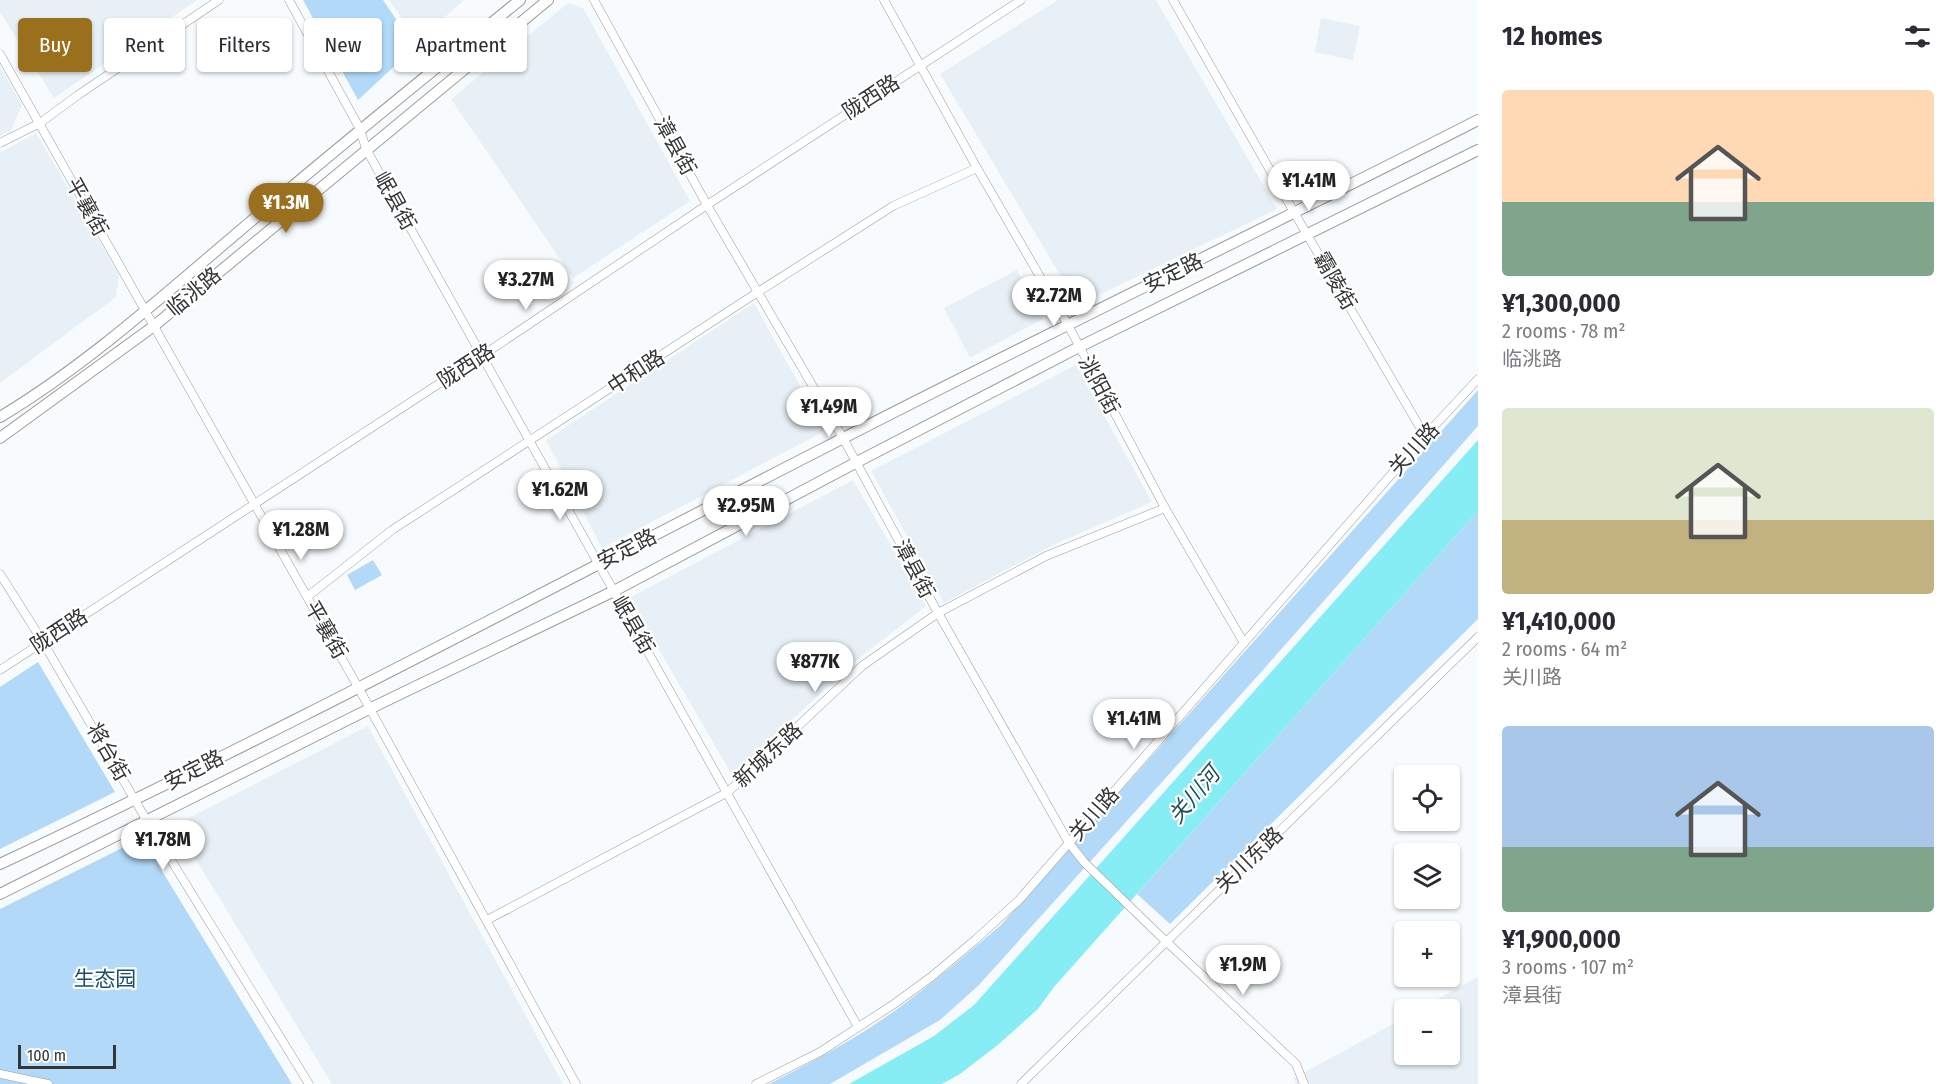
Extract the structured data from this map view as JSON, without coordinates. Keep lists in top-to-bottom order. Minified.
{"streets":{"main road":["安定路","临洮路"],"street":["陇西路","漳县街","岷县街","平襄街","霸陵街","中和路","洮阳街","关川路","将台街","新城东路","关川东路"]},"crossings":[["陇西路","漳县街"],["陇西路","岷县街"],["陇西路","平襄街"],["陇西路","洮阳街"],["陇西路","将台街"],["漳县街","安定路"],["漳县街","中和路"],["漳县街","关川路"],["漳县街","新城东路"],["漳县街","关川东路"],["岷县街","安定路"],["岷县街","临洮路"],["岷县街","中和路"],["岷县街","关川路"],["岷县街","新城东路"],["平襄街","安定路"],["平襄街","临洮路"],["平襄街","中和路"],["平襄街","新城东路"],["安定路","霸陵街"],["安定路","洮阳街"],["安定路","将台街"],["霸陵街","关川路"],["中和路","洮阳街"],["洮阳街","关川路"],["洮阳街","新城东路"]],"water":["关川河"],"parks":["生态园"],"scale_bar":"100 m","page":{"heading":"12 homes","chip":["Buy","Rent","Filters","New","Apartment"],"list":[{"name":"¥1,300,000","note":"2 rooms · 78 m² · 临洮路"},{"name":"¥1,410,000","note":"2 rooms · 64 m² · 关川路"},{"name":"¥1,900,000","note":"3 rooms · 107 m² · 漳县街"}],"price":["¥1.41M","¥1.3M","¥3.27M","¥2.72M","¥1.49M","¥1.62M","¥2.95M","¥1.28M","¥877K","¥1.41M","¥1.78M","¥1.9M"],"map_buttons":["+","−"],"scale":"100 m"}}
